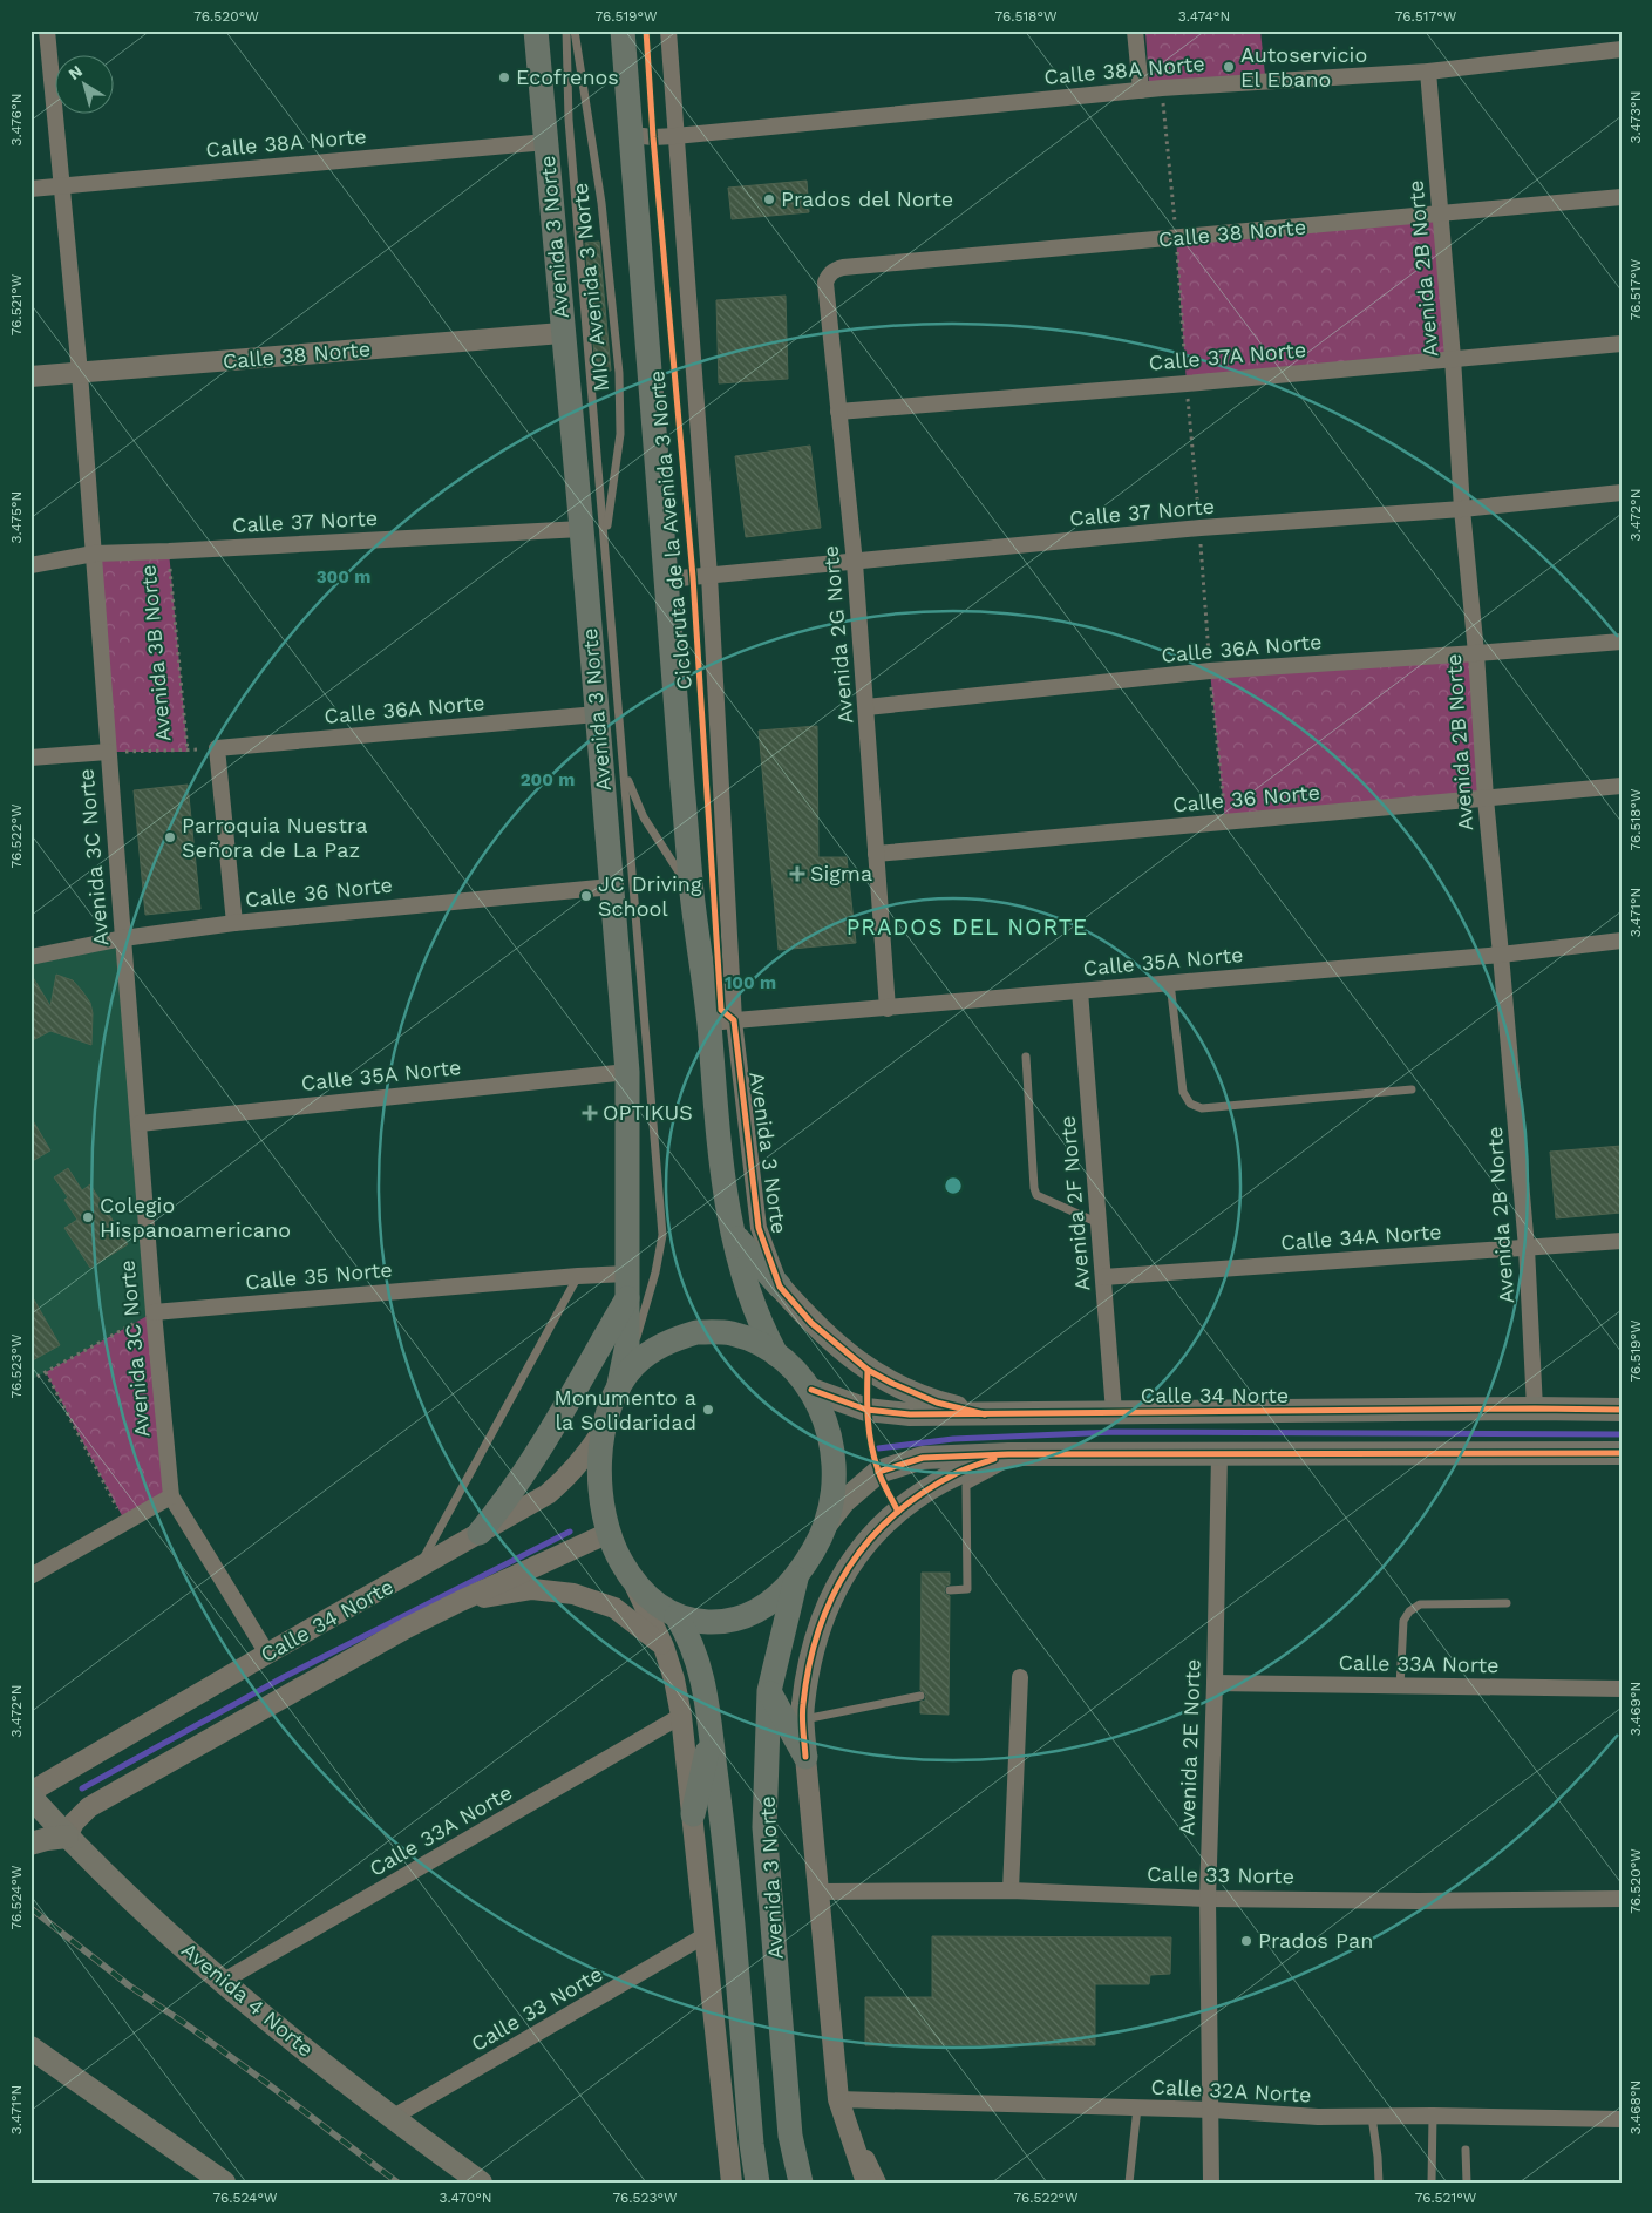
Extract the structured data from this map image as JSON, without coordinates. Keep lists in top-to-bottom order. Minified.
{"streets":{"main road":["Avenida 3 Norte","Calle 34 Norte","Avenida 4 Norte"],"street":["Calle 38A Norte","Calle 38 Norte","Avenida 2B Norte","Calle 37A Norte","Calle 37 Norte","Avenida 2G Norte","Calle 36A Norte","Calle 36 Norte","Avenida 3C Norte","Calle 35A Norte","Avenida 2F Norte","Calle 34A Norte","Calle 35 Norte","Calle 33A Norte","Avenida 2E Norte","Calle 33 Norte","Calle 32A Norte"],"lane":["MIO Avenida 3 Norte"],"path":["Avenida 3B Norte"],"cycle path":["Cicloruta de la Avenida 3 Norte"]},"crossings":[["Calle 38A Norte","Avenida 3 Norte"],["Calle 38A Norte","Avenida 2B Norte"],["Calle 38A Norte","Avenida 3C Norte"],["Calle 38 Norte","Avenida 3 Norte"],["Calle 38 Norte","Avenida 2B Norte"],["Calle 38 Norte","Avenida 2G Norte"],["Calle 38 Norte","Avenida 3C Norte"],["Avenida 3 Norte","MIO Avenida 3 Norte"],["Avenida 3 Norte","Calle 37 Norte"],["Avenida 3 Norte","Calle 36A Norte"],["Avenida 3 Norte","Calle 36 Norte"],["Avenida 3 Norte","Calle 35A Norte"],["Avenida 3 Norte","Calle 35 Norte"],["Avenida 3 Norte","Calle 34 Norte"],["Avenida 3 Norte","Calle 33 Norte"],["Avenida 3 Norte","Calle 32A Norte"],["Avenida 2B Norte","Calle 37A Norte"],["Avenida 2B Norte","Calle 37 Norte"],["Avenida 2B Norte","Calle 36A Norte"],["Avenida 2B Norte","Calle 36 Norte"],["Avenida 2B Norte","Calle 35A Norte"],["Avenida 2B Norte","Calle 34A Norte"],["Avenida 2B Norte","Calle 34 Norte"],["Calle 37A Norte","Avenida 2G Norte"],["Calle 37 Norte","Avenida 2G Norte"],["Calle 37 Norte","Avenida 3B Norte"],["Calle 37 Norte","Avenida 3C Norte"],["Avenida 2G Norte","Calle 36A Norte"],["Avenida 2G Norte","Calle 36 Norte"],["Avenida 2G Norte","Calle 35A Norte"],["Calle 36A Norte","Calle 36 Norte"],["Avenida 3B Norte","Avenida 3C Norte"],["Calle 36 Norte","Avenida 3C Norte"],["Avenida 3C Norte","Calle 35A Norte"],["Avenida 3C Norte","Calle 35 Norte"],["Avenida 3C Norte","Calle 34 Norte"],["Calle 35A Norte","Avenida 2F Norte"],["Avenida 2F Norte","Calle 34A Norte"],["Avenida 2F Norte","Calle 34 Norte"],["Calle 33A Norte","Avenida 2E Norte"],["Calle 33A Norte","Avenida 4 Norte"],["Avenida 2E Norte","Calle 33 Norte"],["Avenida 2E Norte","Calle 32A Norte"],["Calle 33 Norte","Avenida 4 Norte"]],"districts":["PRADOS DEL NORTE"],"places":{"other":["Autoservicio El Ebano","Ecofrenos","Prados del Norte","Parroquia Nuestra Señora de La Paz","JC Driving School","Colegio Hispanoamericano","Monumento a la Solidaridad","Prados Pan"],"health":["Sigma","OPTIKUS"]},"north":"top left","coordinates":["76.520°W","76.519°W","76.518°W","3.474°N","76.517°W","3.473°N","3.476°N","76.521°W","3.472°N","3.475°N","76.522°W","3.471°N","76.523°W","3.469°N","76.524°W","3.468°N","3.470°N"],"rings":["300 m","200 m","100 m"]}
